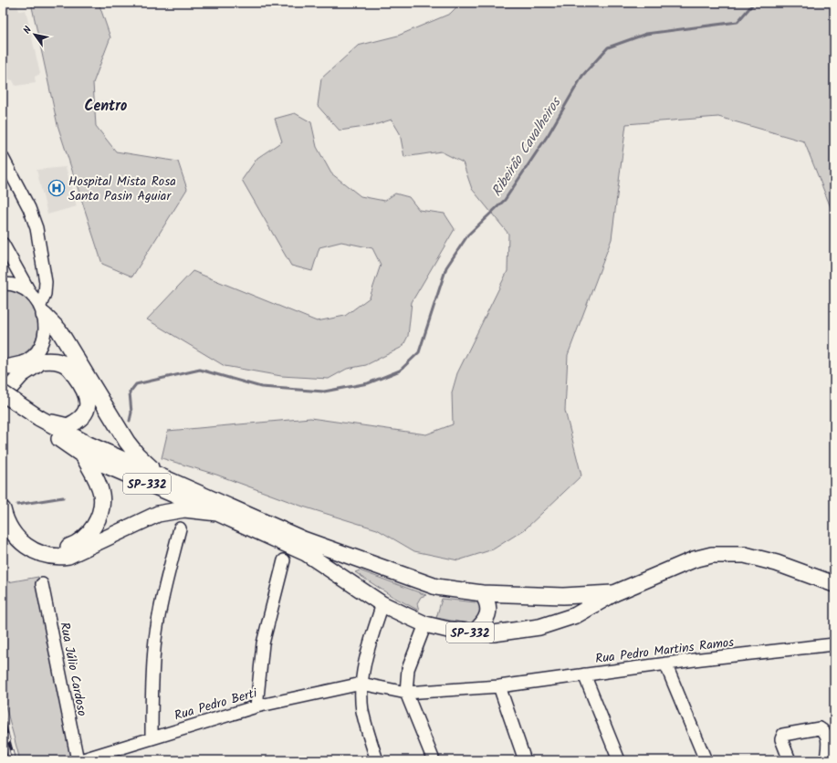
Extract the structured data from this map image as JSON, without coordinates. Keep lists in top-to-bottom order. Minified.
{"streets":{"main road":["SP-332"],"street":["Rua Pedro Martins Ramos","Rua Júlio Cardoso","Rua Pedro Berti"]},"crossings":[["Rua Pedro Martins Ramos","Rua Pedro Berti"],["Rua Júlio Cardoso","Rua Pedro Berti"]],"districts":["Centro"],"water":["Ribeirão Cavalheiros"],"places":{"hospital":["Hospital Mista Rosa Santa Pasin Aguiar"]},"north":"top left"}
